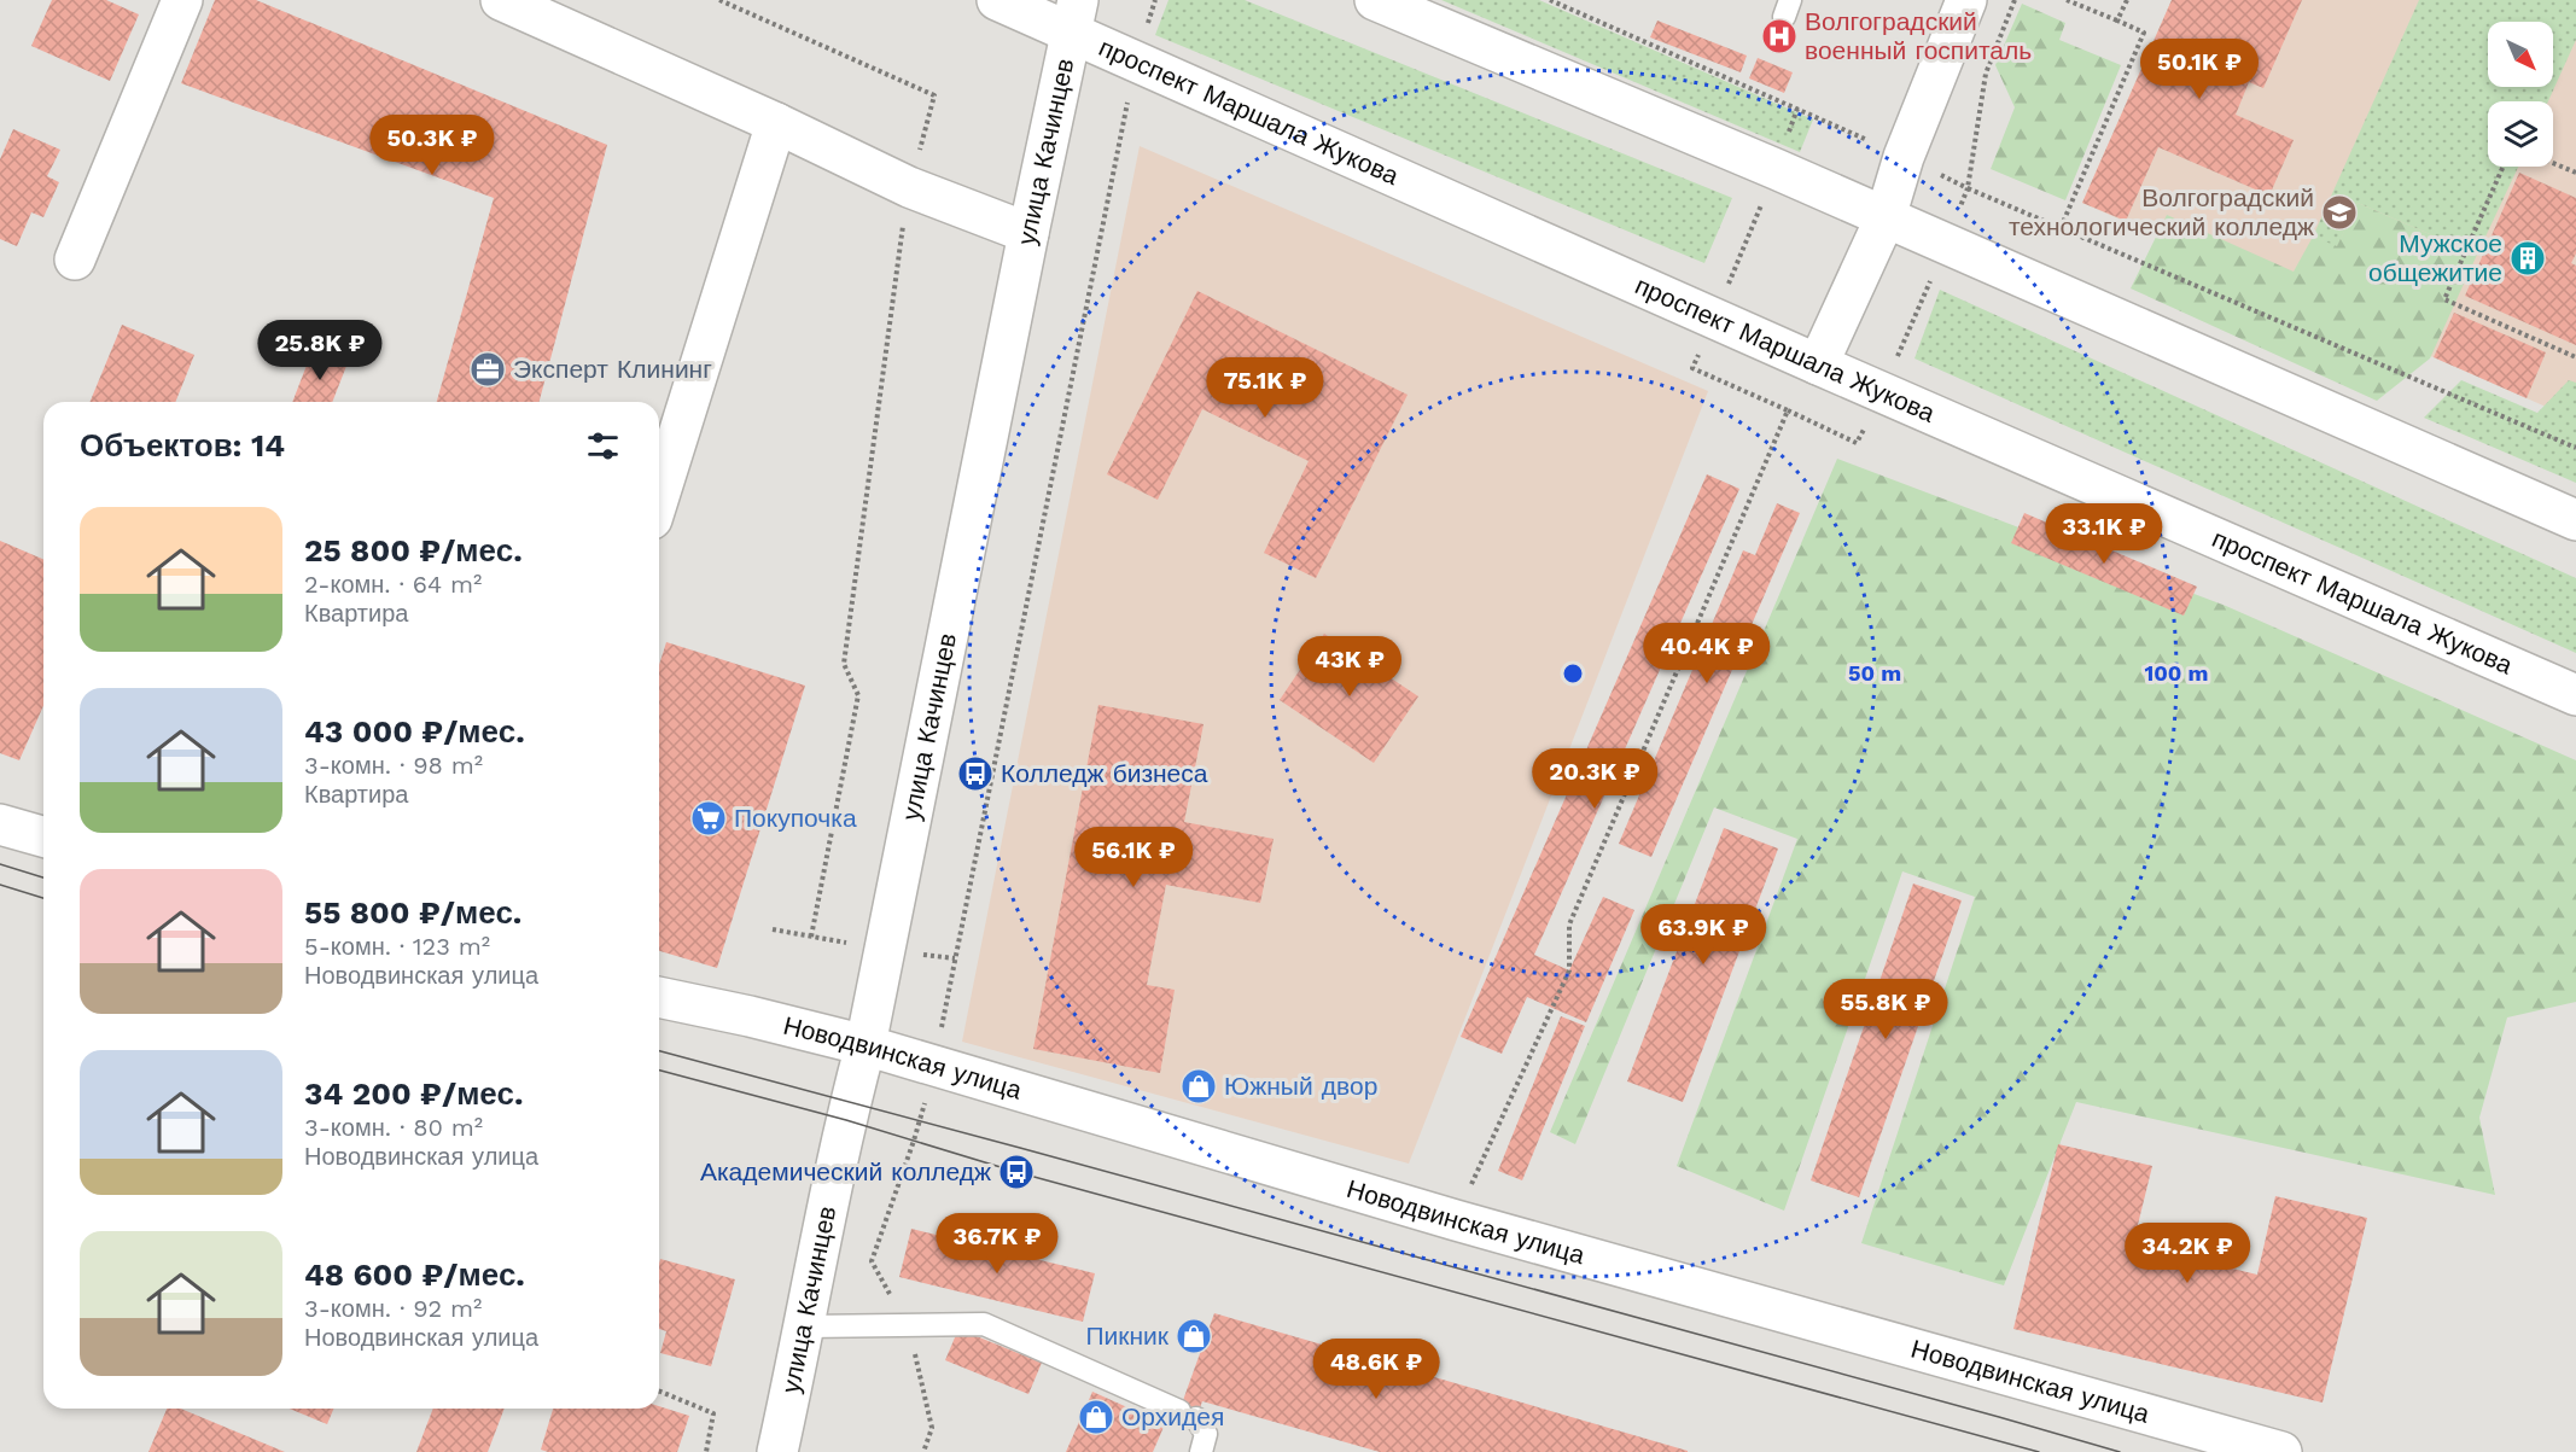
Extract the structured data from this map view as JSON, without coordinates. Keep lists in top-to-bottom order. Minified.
{"streets":{"main road":["проспект Маршала Жукова","улица Качинцев","Новодвинская улица"]},"crossings":[["проспект Маршала Жукова","улица Качинцев"],["улица Качинцев","Новодвинская улица"]],"places":{"hospital":["Волгоградский военный госпиталь"],"school or university":["Волгоградский технологический колледж"],"building":["Мужское общежитие"],"office":["Эксперт Клининг"],"bus stop":["Колледж бизнеса","Академический колледж"],"supermarket":["Покупочка"],"shop":["Южный двор","Пикник","Орхидея"]},"north":"bottom right","page":{"price":["50.1K ₽","50.3K ₽","25.8K ₽","75.1K ₽","33.1K ₽","40.4K ₽","43K ₽","20.3K ₽","56.1K ₽","63.9K ₽","55.8K ₽","36.7K ₽","34.2K ₽","48.6K ₽"],"heading":"Объектов: 14","list":[{"name":"25 800 ₽/мес.","note":"2-комн. · 64 m² · Квартира"},{"name":"43 000 ₽/мес.","note":"3-комн. · 98 m² · Квартира"},{"name":"55 800 ₽/мес.","note":"5-комн. · 123 m² · Новодвинская улица"},{"name":"34 200 ₽/мес.","note":"3-комн. · 80 m² · Новодвинская улица"},{"name":"48 600 ₽/мес.","note":"3-комн. · 92 m² · Новодвинская улица"}]},"rings":["50 m","100 m"]}
